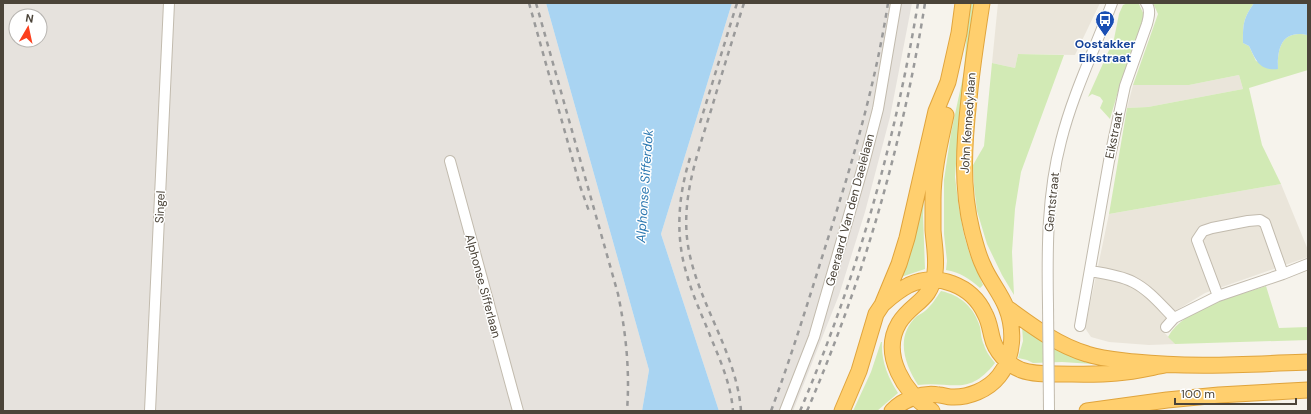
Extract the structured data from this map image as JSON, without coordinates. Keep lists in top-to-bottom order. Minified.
{"streets":{"highway":["John Kennedylaan"],"street":["Eikstraat","Gentstraat","Singel","Geeraard Van den Daelelaan","Alphonse Sifferlaan"]},"water":["Alphonse Sifferdok"],"places":{"bus stop":["Oostakker Eikstraat"]},"scale_bar":"100 m","north":"top"}
